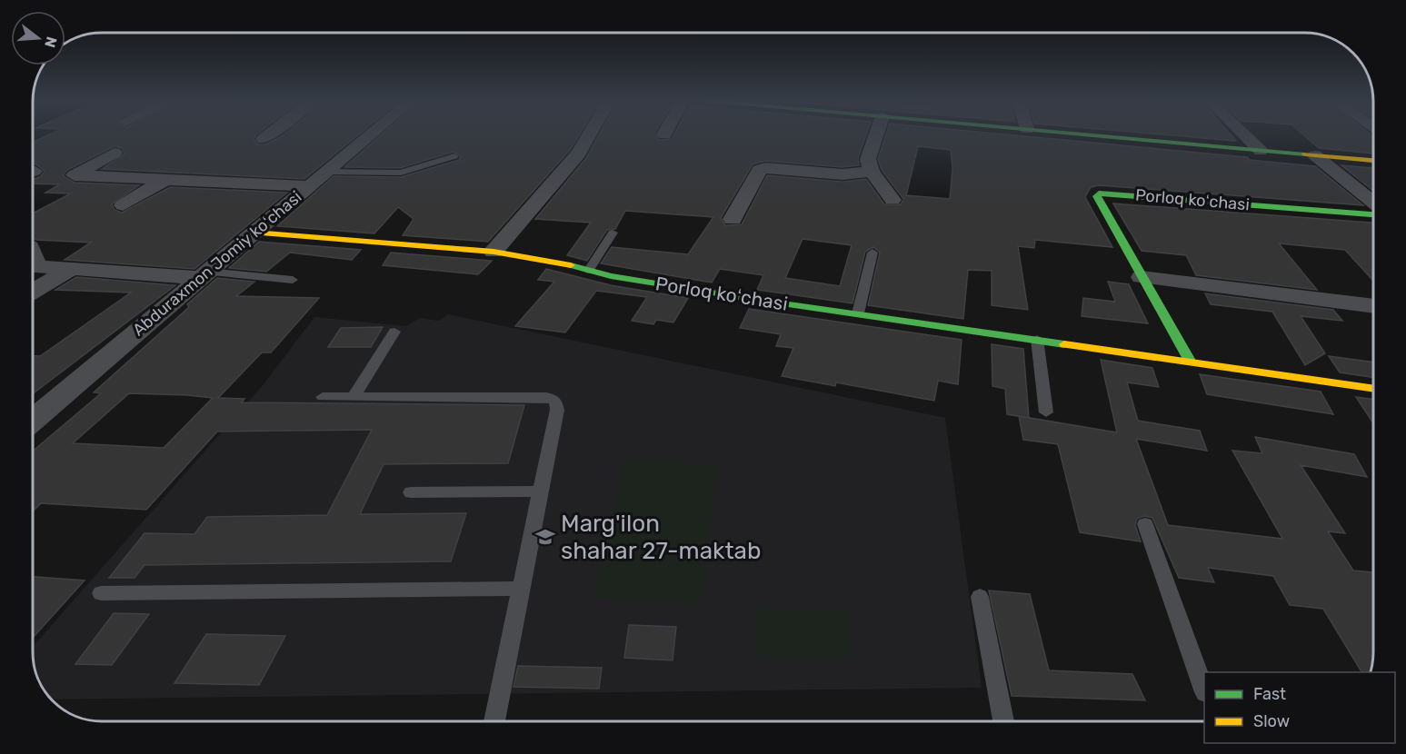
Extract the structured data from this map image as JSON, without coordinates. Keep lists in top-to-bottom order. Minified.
{"streets":{"street":["Porloq koʻchasi","Abduraxmon Jomiy koʻchasi"]},"crossings":[["Porloq koʻchasi","Abduraxmon Jomiy koʻchasi"]],"places":{"school or university":["Marg'ilon shahar 27-maktab"]},"legend":["Fast","Slow"],"north":"right"}
